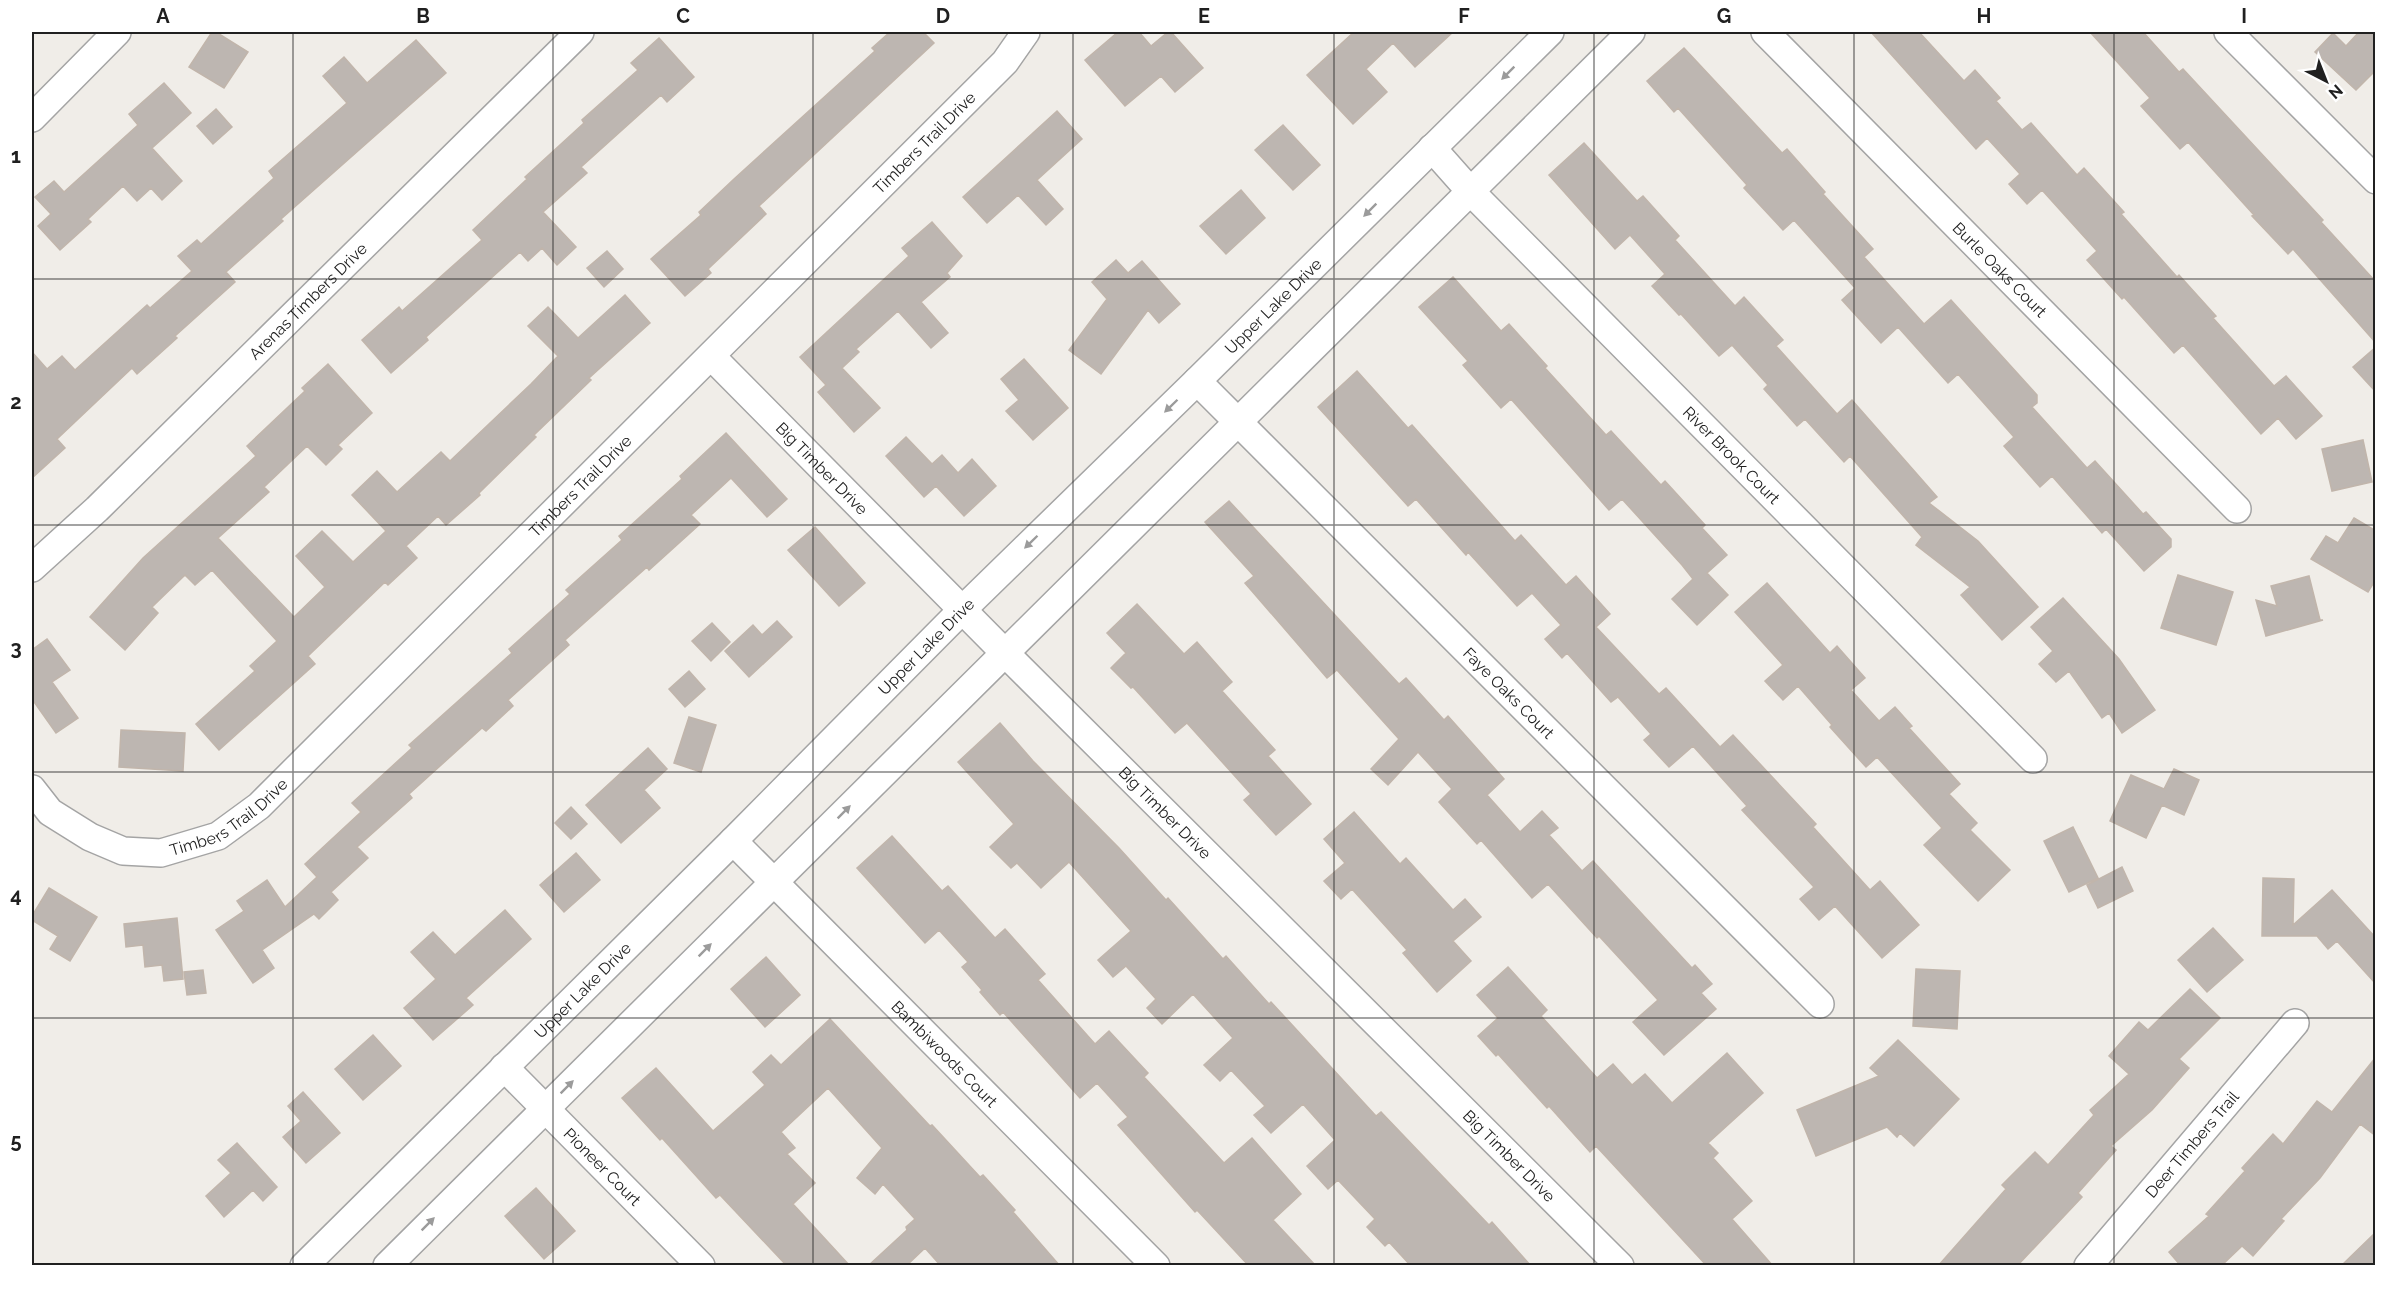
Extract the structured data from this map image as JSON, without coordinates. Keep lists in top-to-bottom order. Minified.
{"streets":{"street":["Timbers Trail Drive","Burle Oaks Court","Arenas Timbers Drive","Upper Lake Drive","River Brook Court","Big Timber Drive","Faye Oaks Court","Bambiwoods Court","Deer Timbers Trail","Pioneer Court"]},"crossings":[["Timbers Trail Drive","Big Timber Drive"],["Upper Lake Drive","River Brook Court"],["Upper Lake Drive","Big Timber Drive"],["Upper Lake Drive","Faye Oaks Court"],["Upper Lake Drive","Bambiwoods Court"],["Upper Lake Drive","Pioneer Court"]],"north":"bottom right","grid":{"columns":["A","B","C","D","E","F","G","H","I"],"rows":["1","2","3","4","5"]}}
